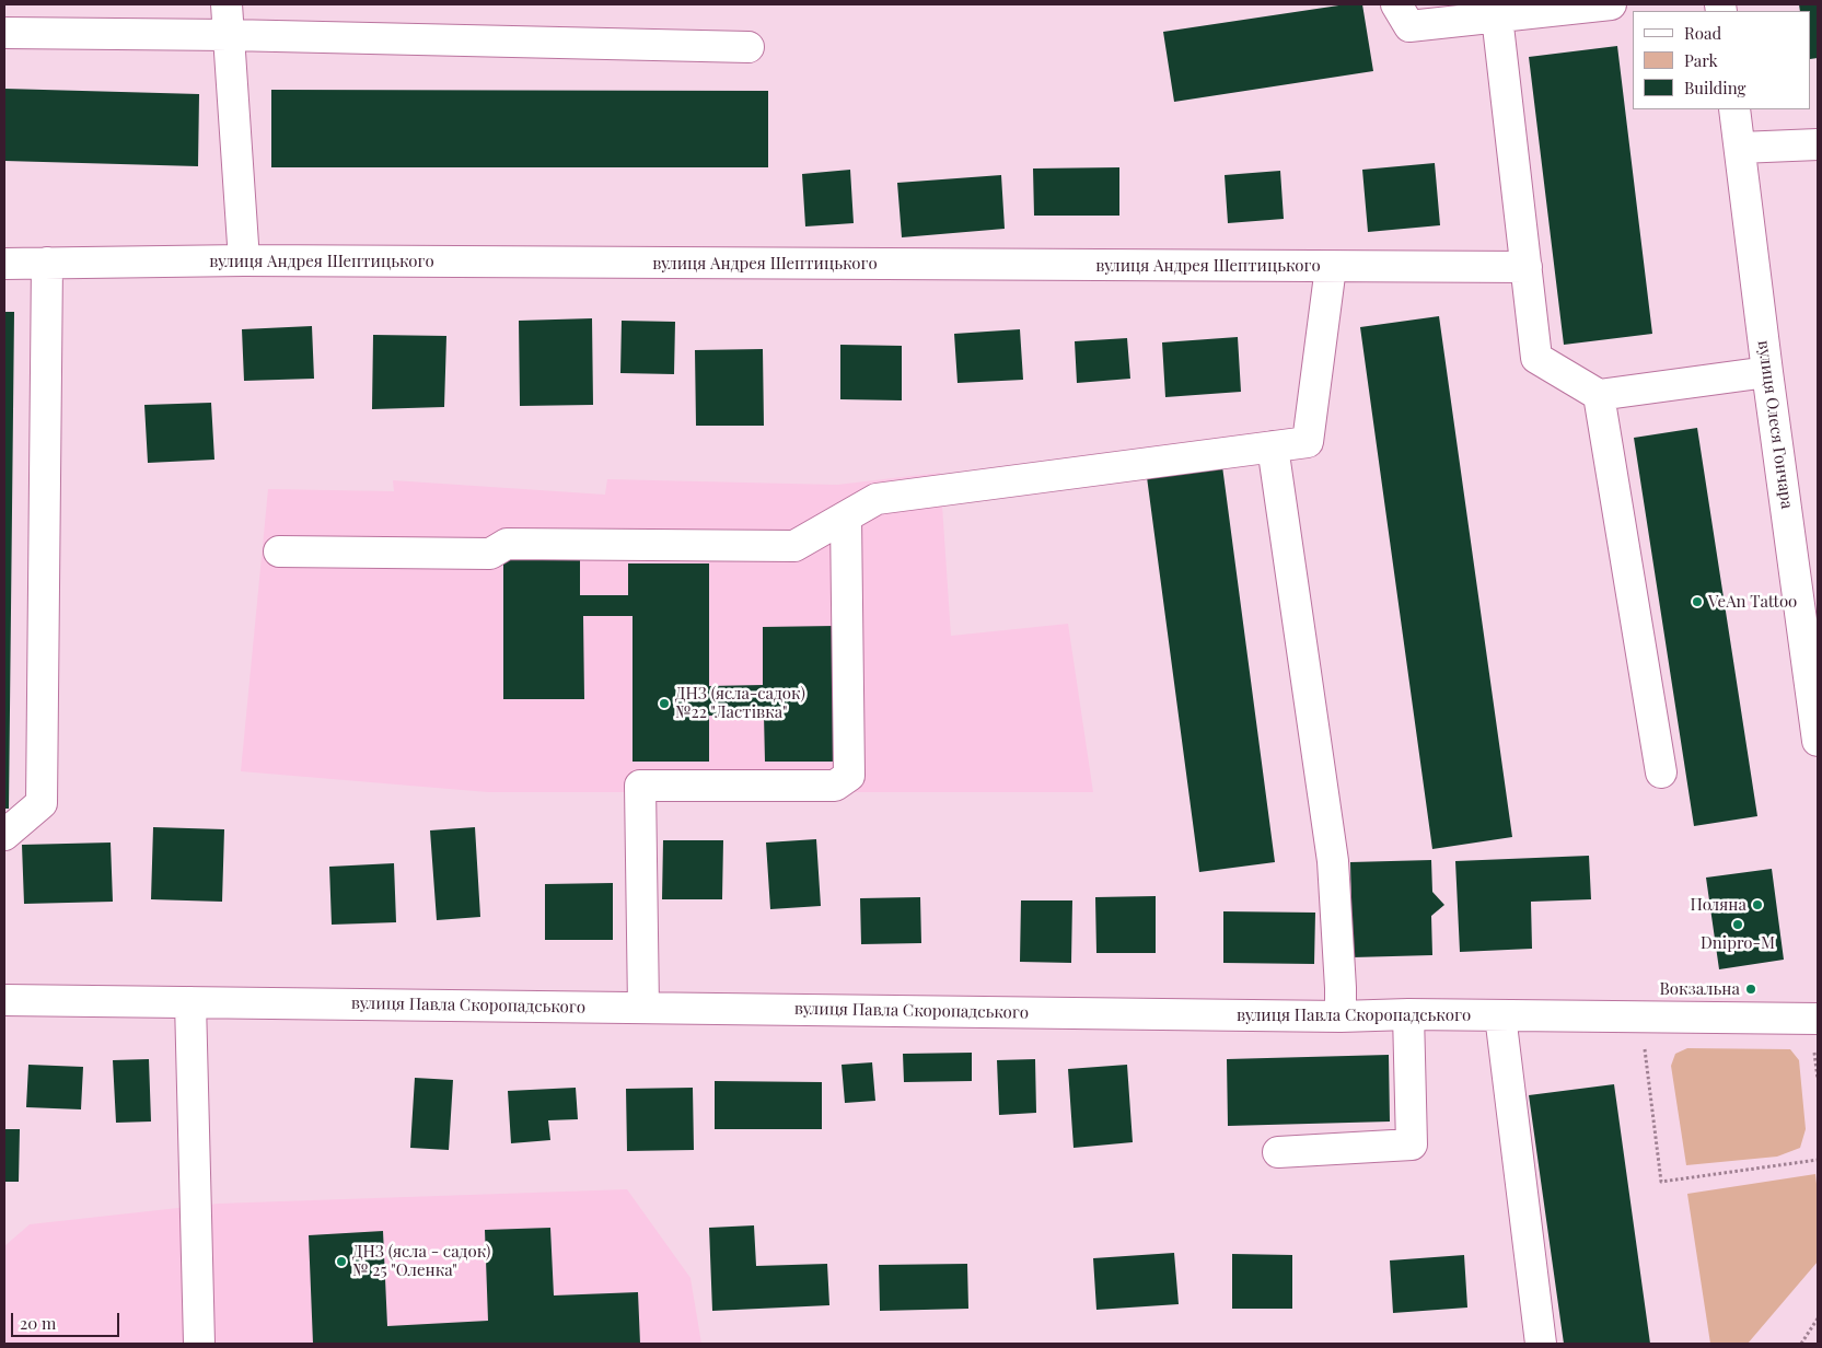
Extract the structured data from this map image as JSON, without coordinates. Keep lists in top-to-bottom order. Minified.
{"streets":{"street":["вулиця Андрея Шептицького","вулиця Олеся Гончара","вулиця Павла Скоропадського"]},"places":["VeAn Tattoo","ДНЗ (ясла-садок) №22 \"Ластівка\"","Поляна","Dnipro-M","Вокзальна","ДНЗ (ясла - садок) № 25 \"Оленка\""],"legend":["Road","Park","Building"],"scale_bar":"20 m"}
